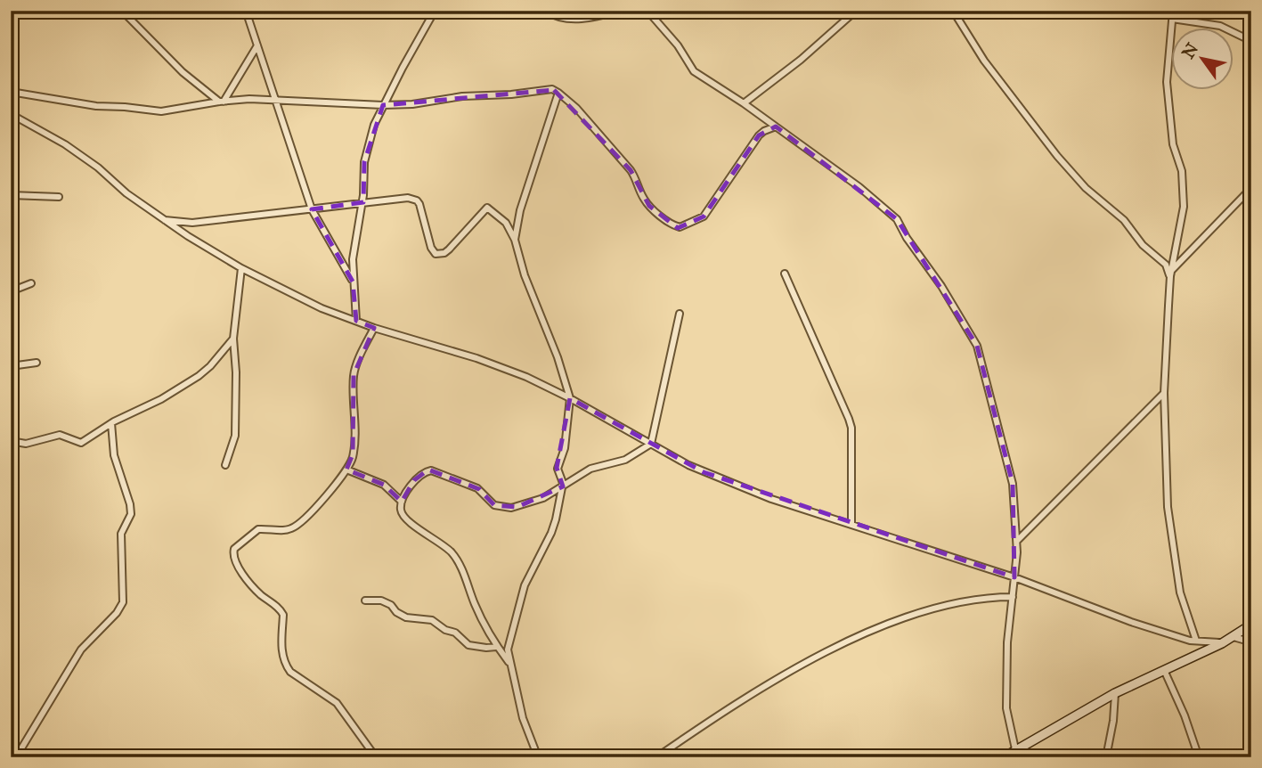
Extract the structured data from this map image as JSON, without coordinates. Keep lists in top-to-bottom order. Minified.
{"north":"top left"}
